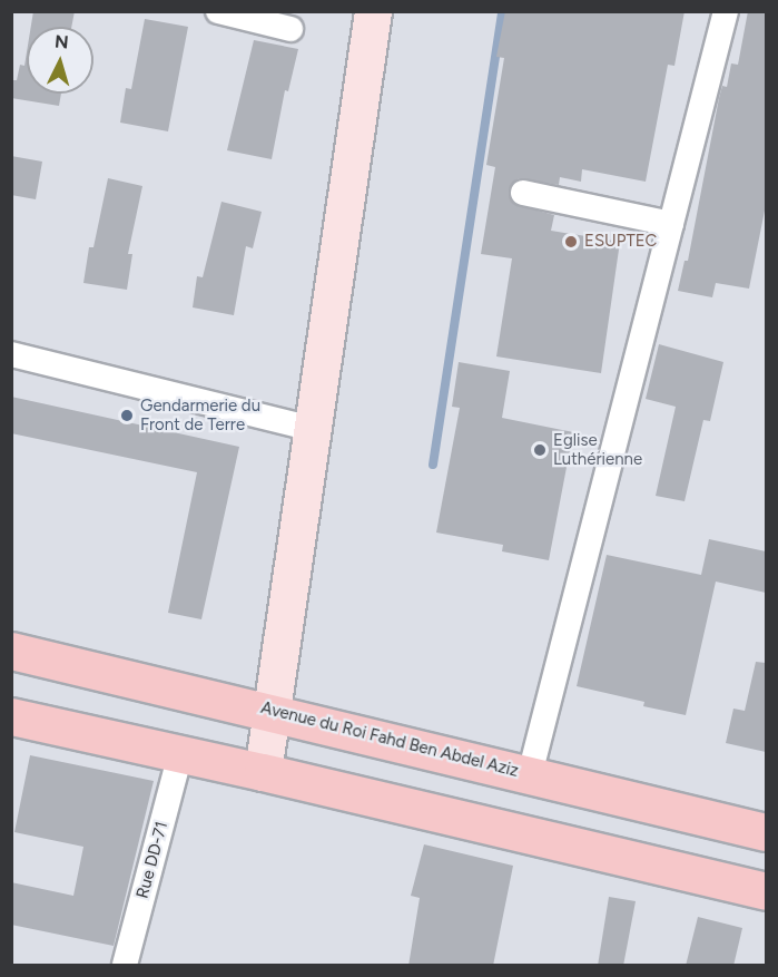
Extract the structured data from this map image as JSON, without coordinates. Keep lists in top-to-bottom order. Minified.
{"streets":{"main road":["Avenue du Roi Fahd Ben Abdel Aziz"],"street":["Rue DD-71"]},"places":["ESUPTEC","Gendarmerie du Front de Terre","Eglise Luthérienne"],"north":"top"}
